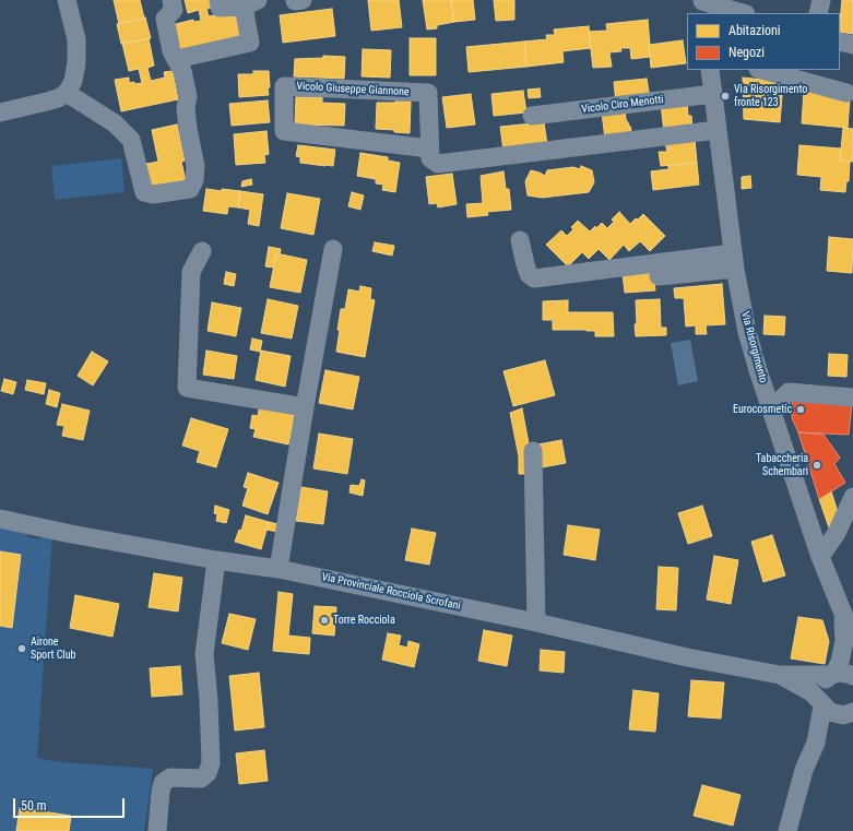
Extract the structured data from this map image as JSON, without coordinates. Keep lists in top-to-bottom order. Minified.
{"streets":{"street":["Vicolo Giuseppe Giannone","Vicolo Ciro Menotti","Via Risorgimento","Via Provinciale Rocciola Scrofani"]},"crossings":[["Vicolo Ciro Menotti","Via Risorgimento"]],"places":["Via Risorgimento fronte 123","Eurocosmetic","Tabaccheria Schembari","Torre Rocciola","Airone Sport Club"],"legend":["Abitazioni","Negozi"],"scale_bar":"50 m"}
